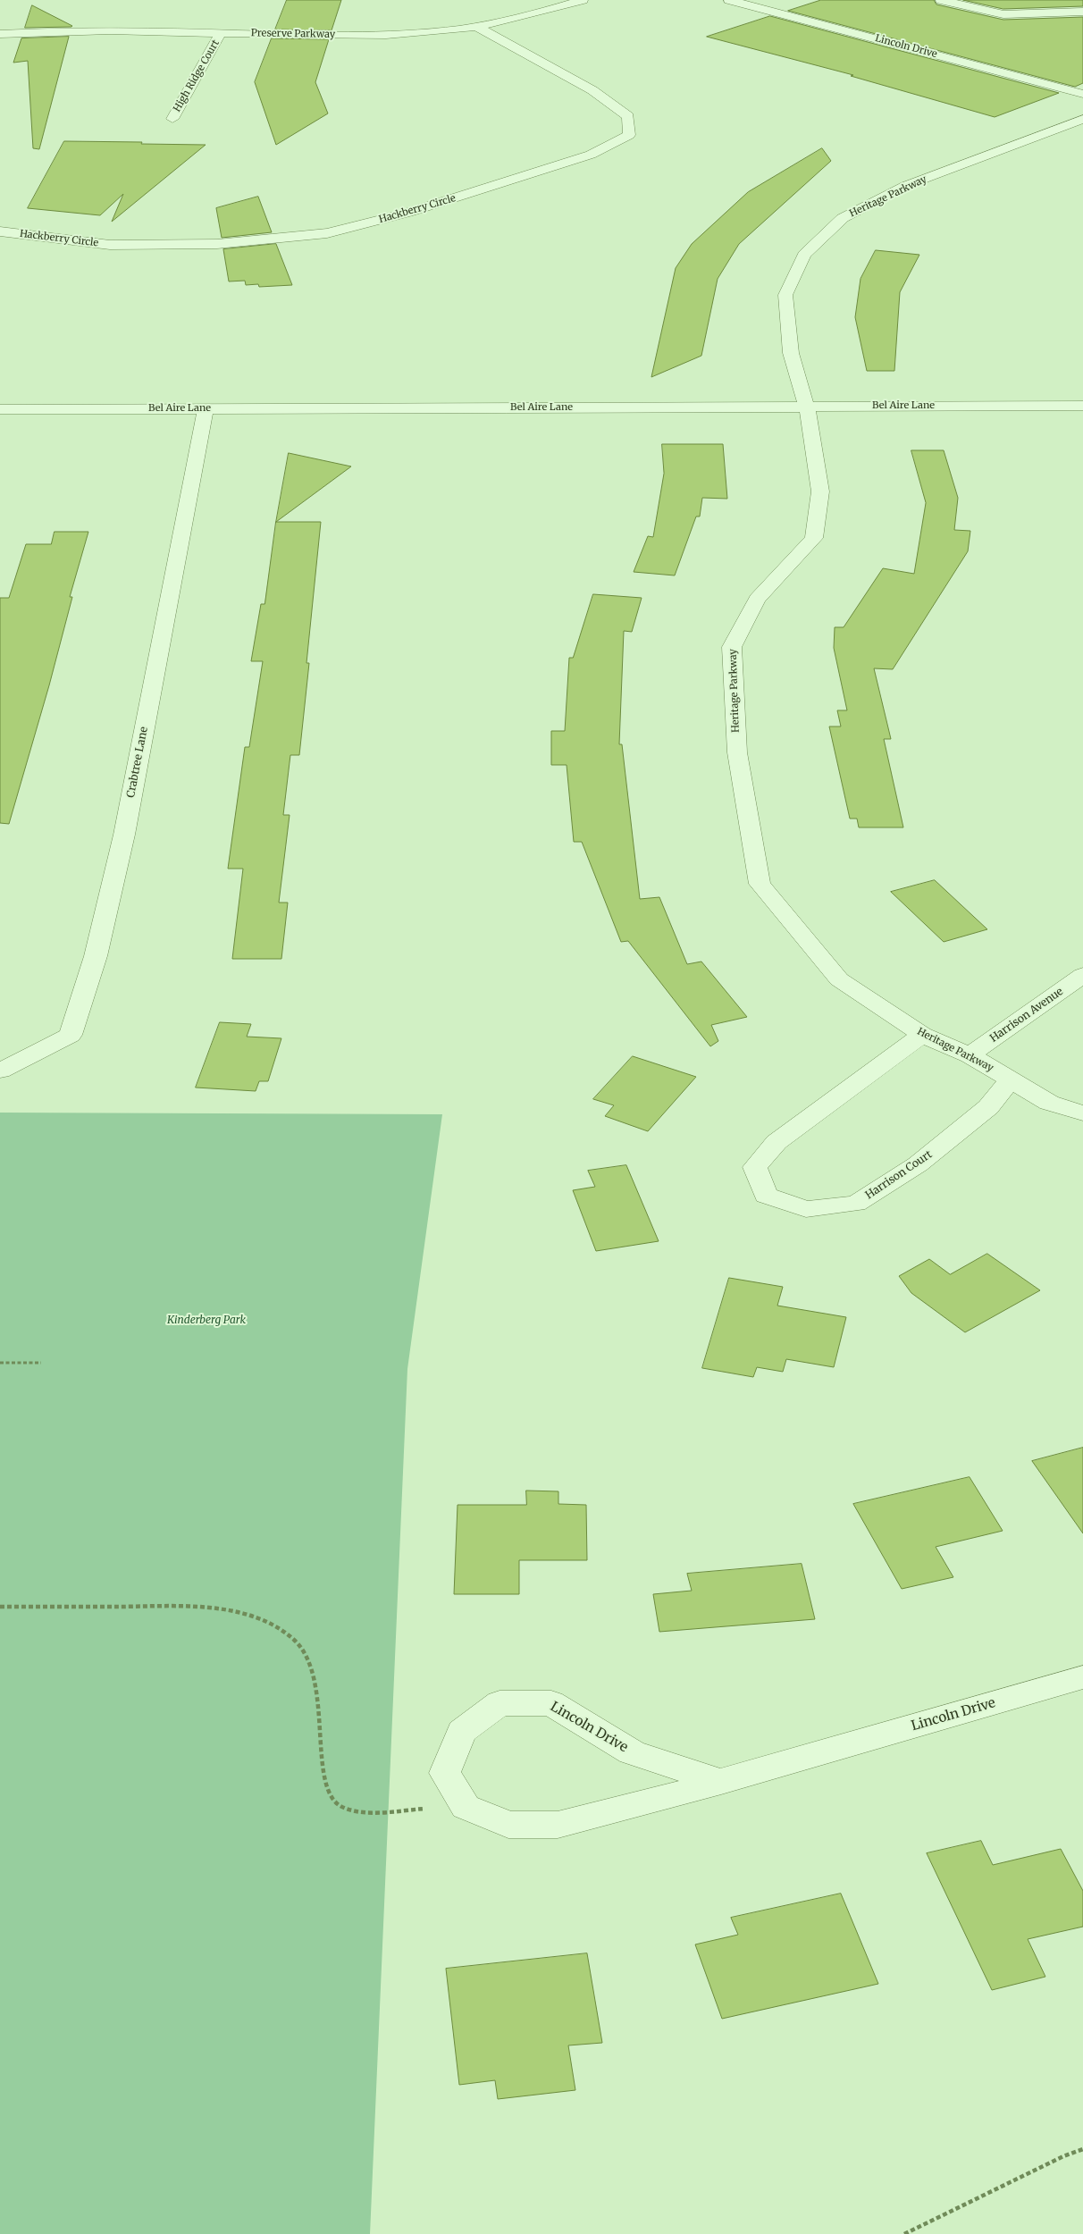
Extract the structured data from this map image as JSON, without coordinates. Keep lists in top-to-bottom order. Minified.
{"streets":{"street":["Preserve Parkway","Lincoln Drive","High Ridge Court","Heritage Parkway","Hackberry Circle","Bel Aire Lane","Crabtree Lane","Harrison Avenue","Harrison Court"]},"crossings":[["Preserve Parkway","High Ridge Court"],["Preserve Parkway","Hackberry Circle"],["Heritage Parkway","Bel Aire Lane"],["Heritage Parkway","Harrison Avenue"],["Heritage Parkway","Harrison Court"],["Bel Aire Lane","Crabtree Lane"]],"parks":["Kinderberg Park"]}
